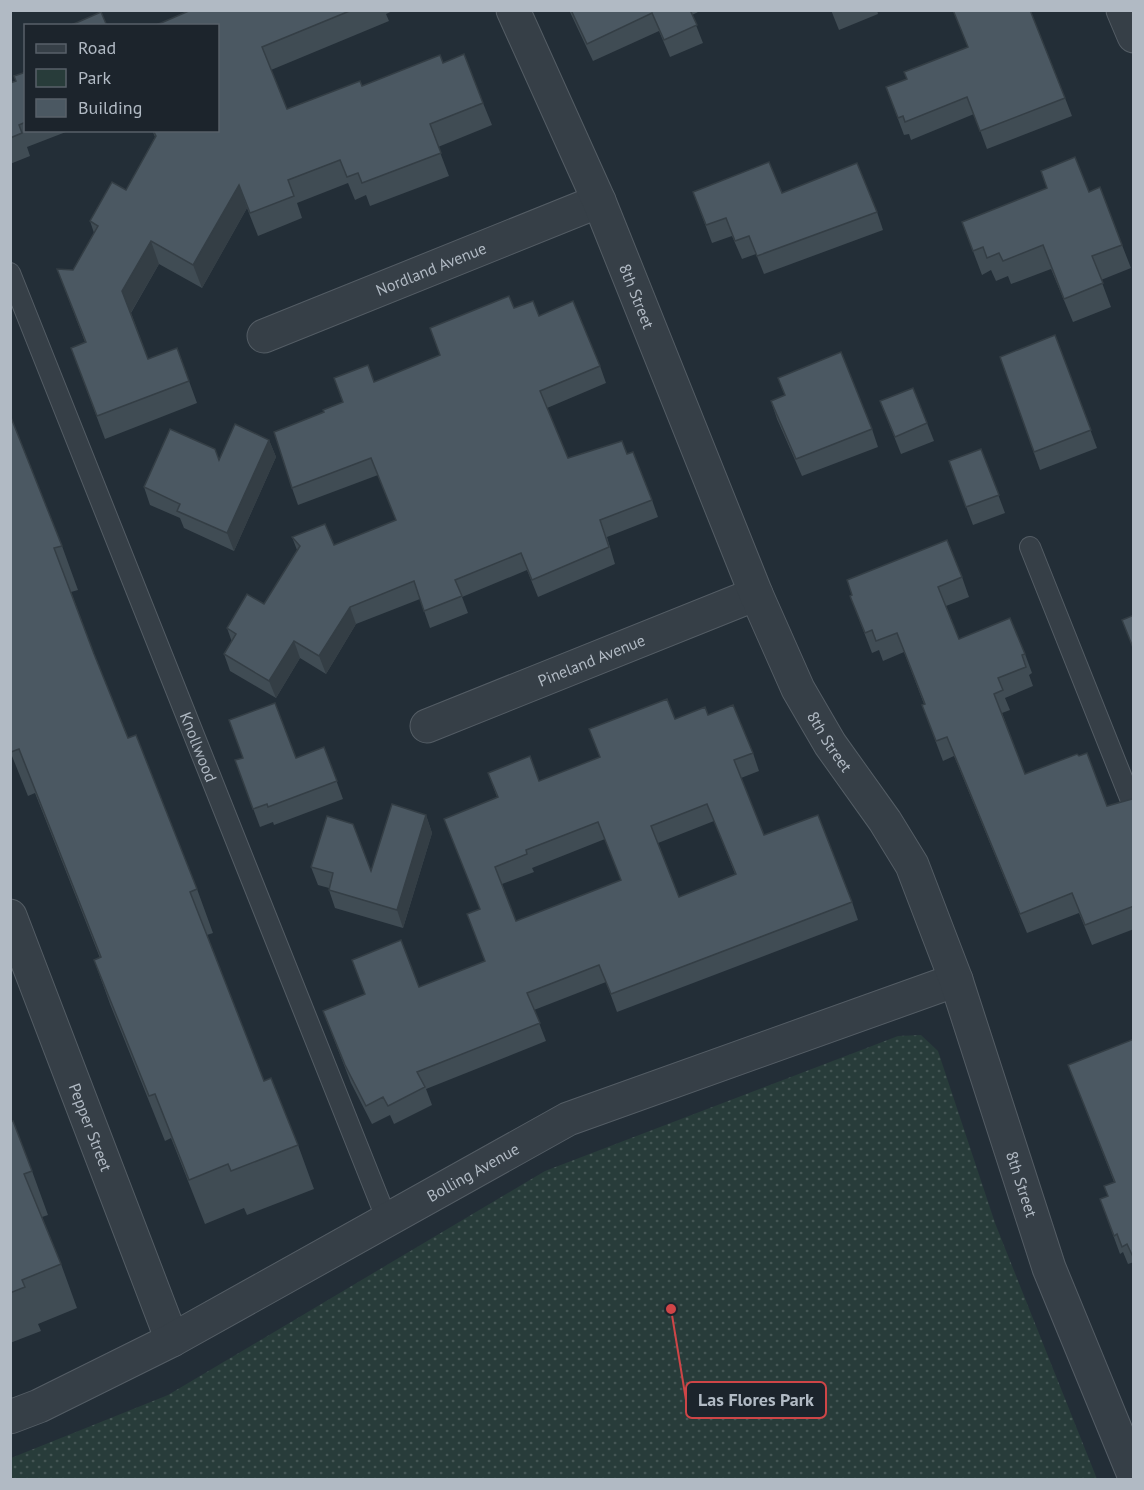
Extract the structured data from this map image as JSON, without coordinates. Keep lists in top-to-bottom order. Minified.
{"streets":{"street":["Nordland Avenue","8th Street","Pineland Avenue","Pepper Street","Bolling Avenue"],"lane":["Knollwood"]},"crossings":[["Nordland Avenue","8th Street"],["8th Street","Pineland Avenue"],["8th Street","Bolling Avenue"],["Knollwood","Bolling Avenue"],["Pepper Street","Bolling Avenue"]],"places":["Las Flores Park"],"legend":["Road","Park","Building"]}
